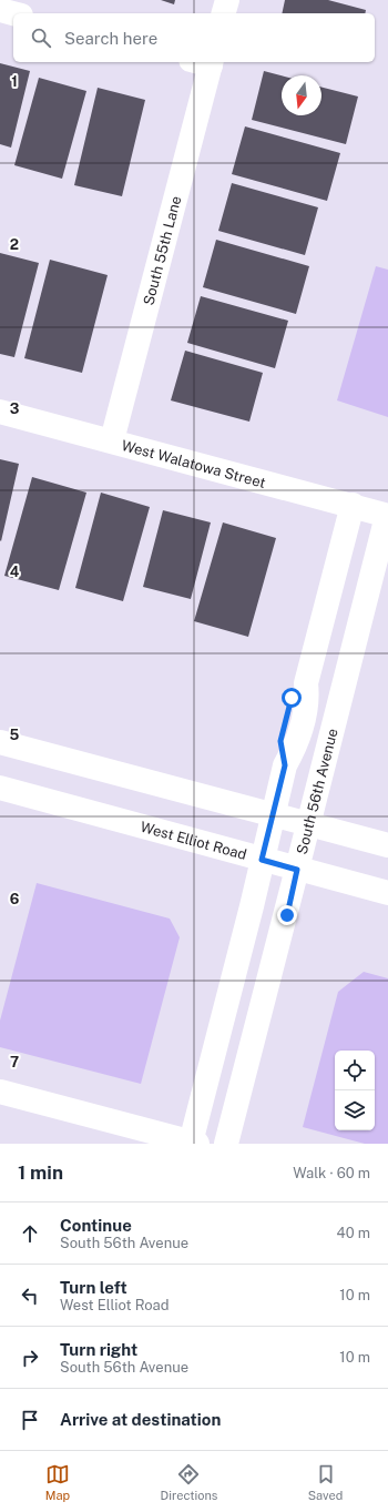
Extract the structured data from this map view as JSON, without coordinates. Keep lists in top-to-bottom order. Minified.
{"streets":{"street":["South 55th Lane","West Walatowa Street","South 56th Avenue","West Elliot Road"]},"crossings":[["South 55th Lane","West Walatowa Street"],["West Walatowa Street","South 56th Avenue"],["South 56th Avenue","West Elliot Road"]],"north":"bottom","page":{"search":"Search here","heading":["1 min","Walk · 60 m"],"list":[["Continue","South 56th Avenue","40 m"],["Turn left","West Elliot Road","10 m"],["Turn right","South 56th Avenue","10 m"],"Arrive at destination"],"nav":["Map","Directions","Saved"]},"grid":{"rows":["1","2","3","4","5","6","7"]}}
